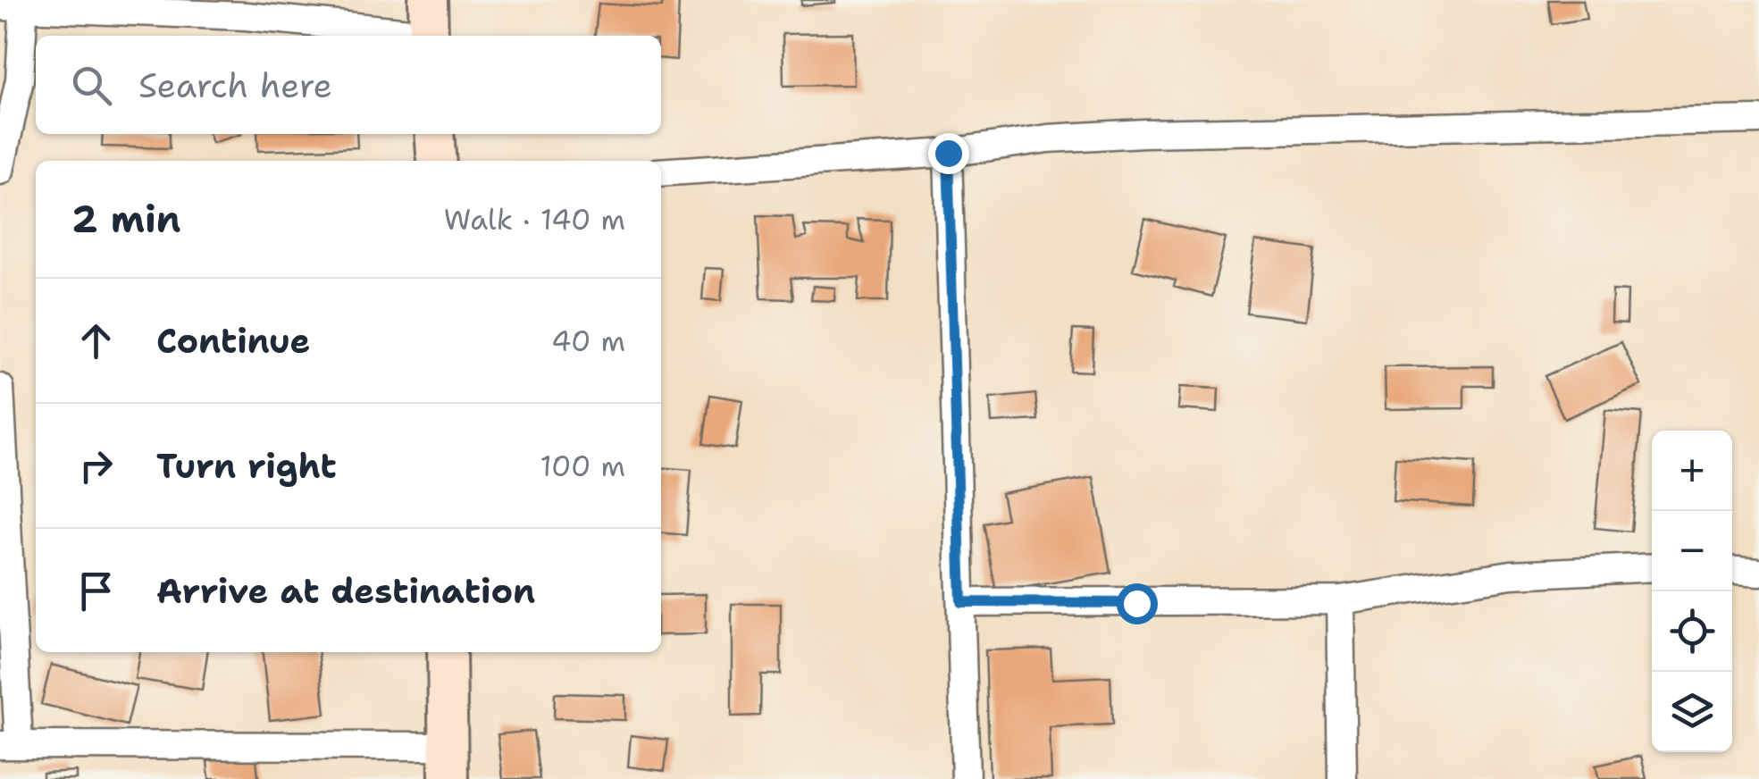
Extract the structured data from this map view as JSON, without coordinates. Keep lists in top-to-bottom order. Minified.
{"page":{"search":"Search here","heading":["2 min","Walk · 140 m"],"list":[["Continue","40 m"],["Turn right","100 m"],"Arrive at destination"],"map_buttons":["+","−"]}}
